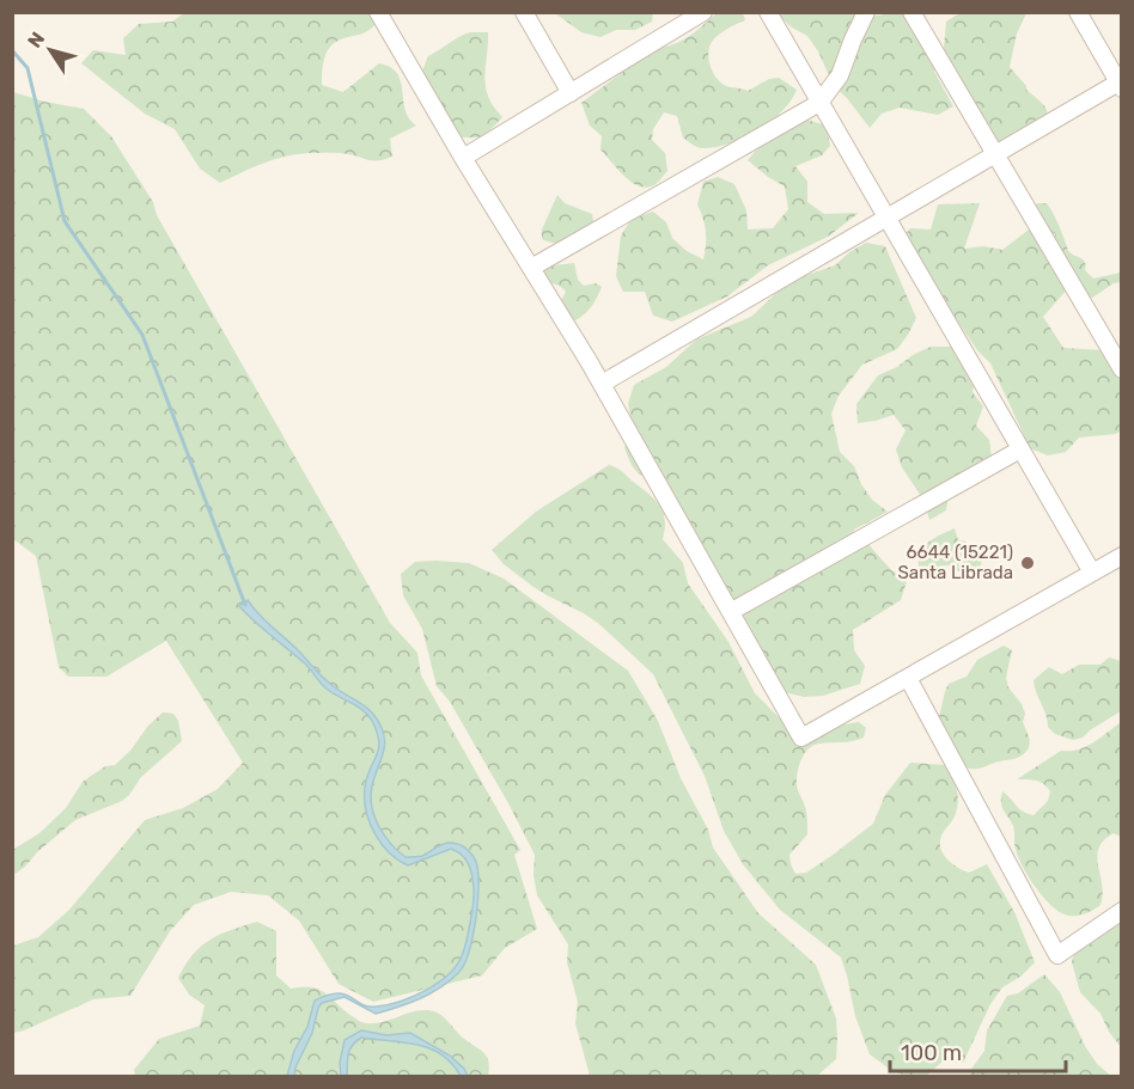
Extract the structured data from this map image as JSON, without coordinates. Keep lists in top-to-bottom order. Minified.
{"places":["6644 (15221) Santa Librada"],"scale_bar":"100 m","north":"top left"}
